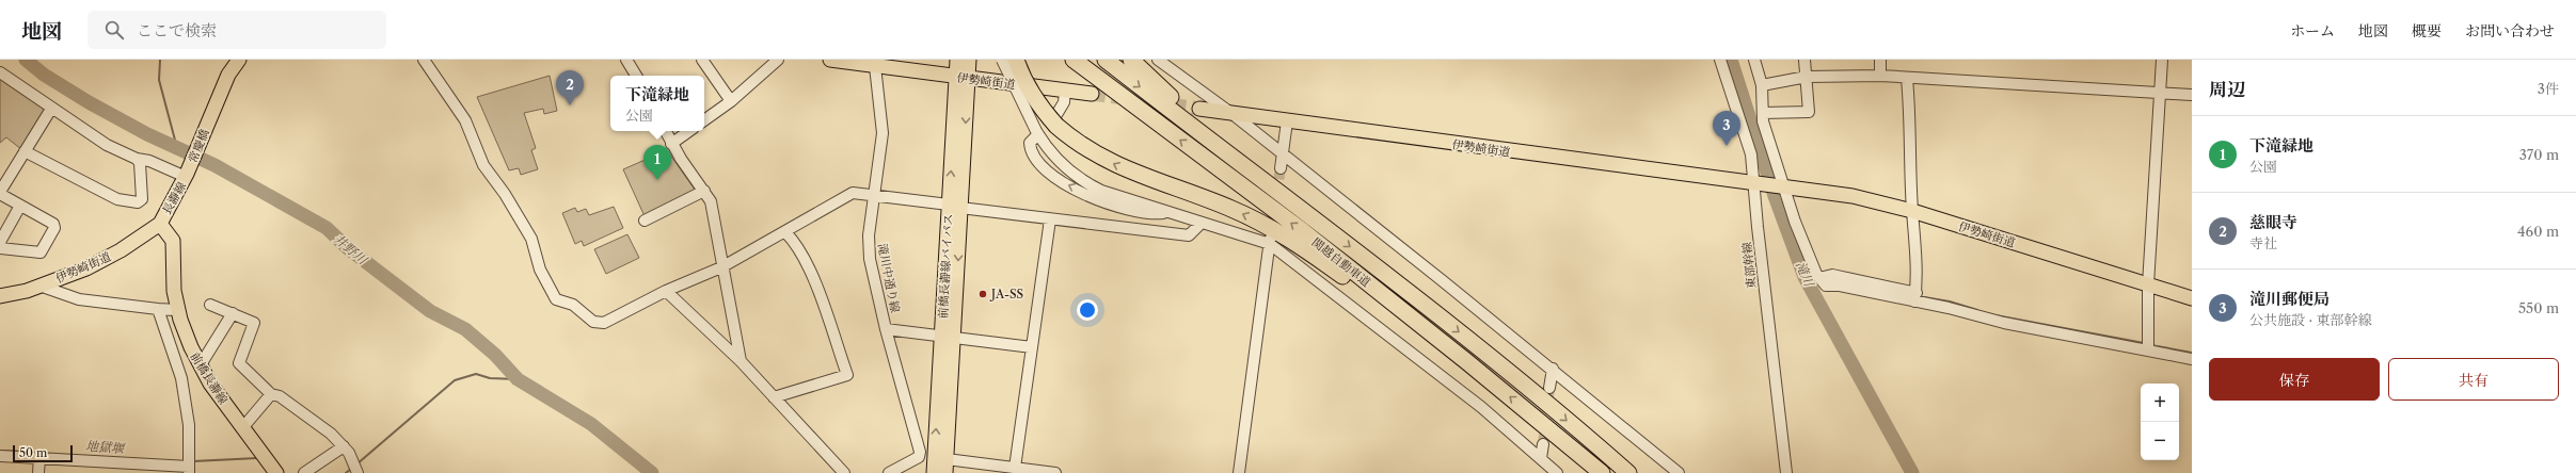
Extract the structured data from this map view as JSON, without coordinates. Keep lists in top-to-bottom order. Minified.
{"streets":{"highway":["関越自動車道"],"main road":["伊勢崎街道","常慶橋","長瀞線","前橋長瀞線バイパス","前橋長瀞線"],"street":["東部幹線","滝川中通り線"]},"crossings":[["伊勢崎街道","長瀞線"],["伊勢崎街道","東部幹線"],["伊勢崎街道","前橋長瀞線バイパス"],["伊勢崎街道","滝川中通り線"],["伊勢崎街道","前橋長瀞線"],["常慶橋","長瀞線"],["長瀞線","前橋長瀞線"]],"water":["井野川","滝川","地獄堰"],"places":["JA-SS"],"scale_bar":"50 m","page":{"header":"地図","search":"ここで検索","nav":["ホーム","地図","概要","お問い合わせ"],"heading":["周辺","3件"],"pins":["2","3","1"],"popup":["下滝緑地","公園"],"list":[{"mark":"1","name":"下滝緑地","note":"公園","value":"370 m"},{"mark":"2","name":"慈眼寺","note":"寺社","value":"460 m"},{"mark":"3","name":"滝川郵便局","note":"公共施設 · 東部幹線","value":"550 m"}],"buttons":["保存","共有"],"map_buttons":["+","−"],"scale":"50 m"}}
